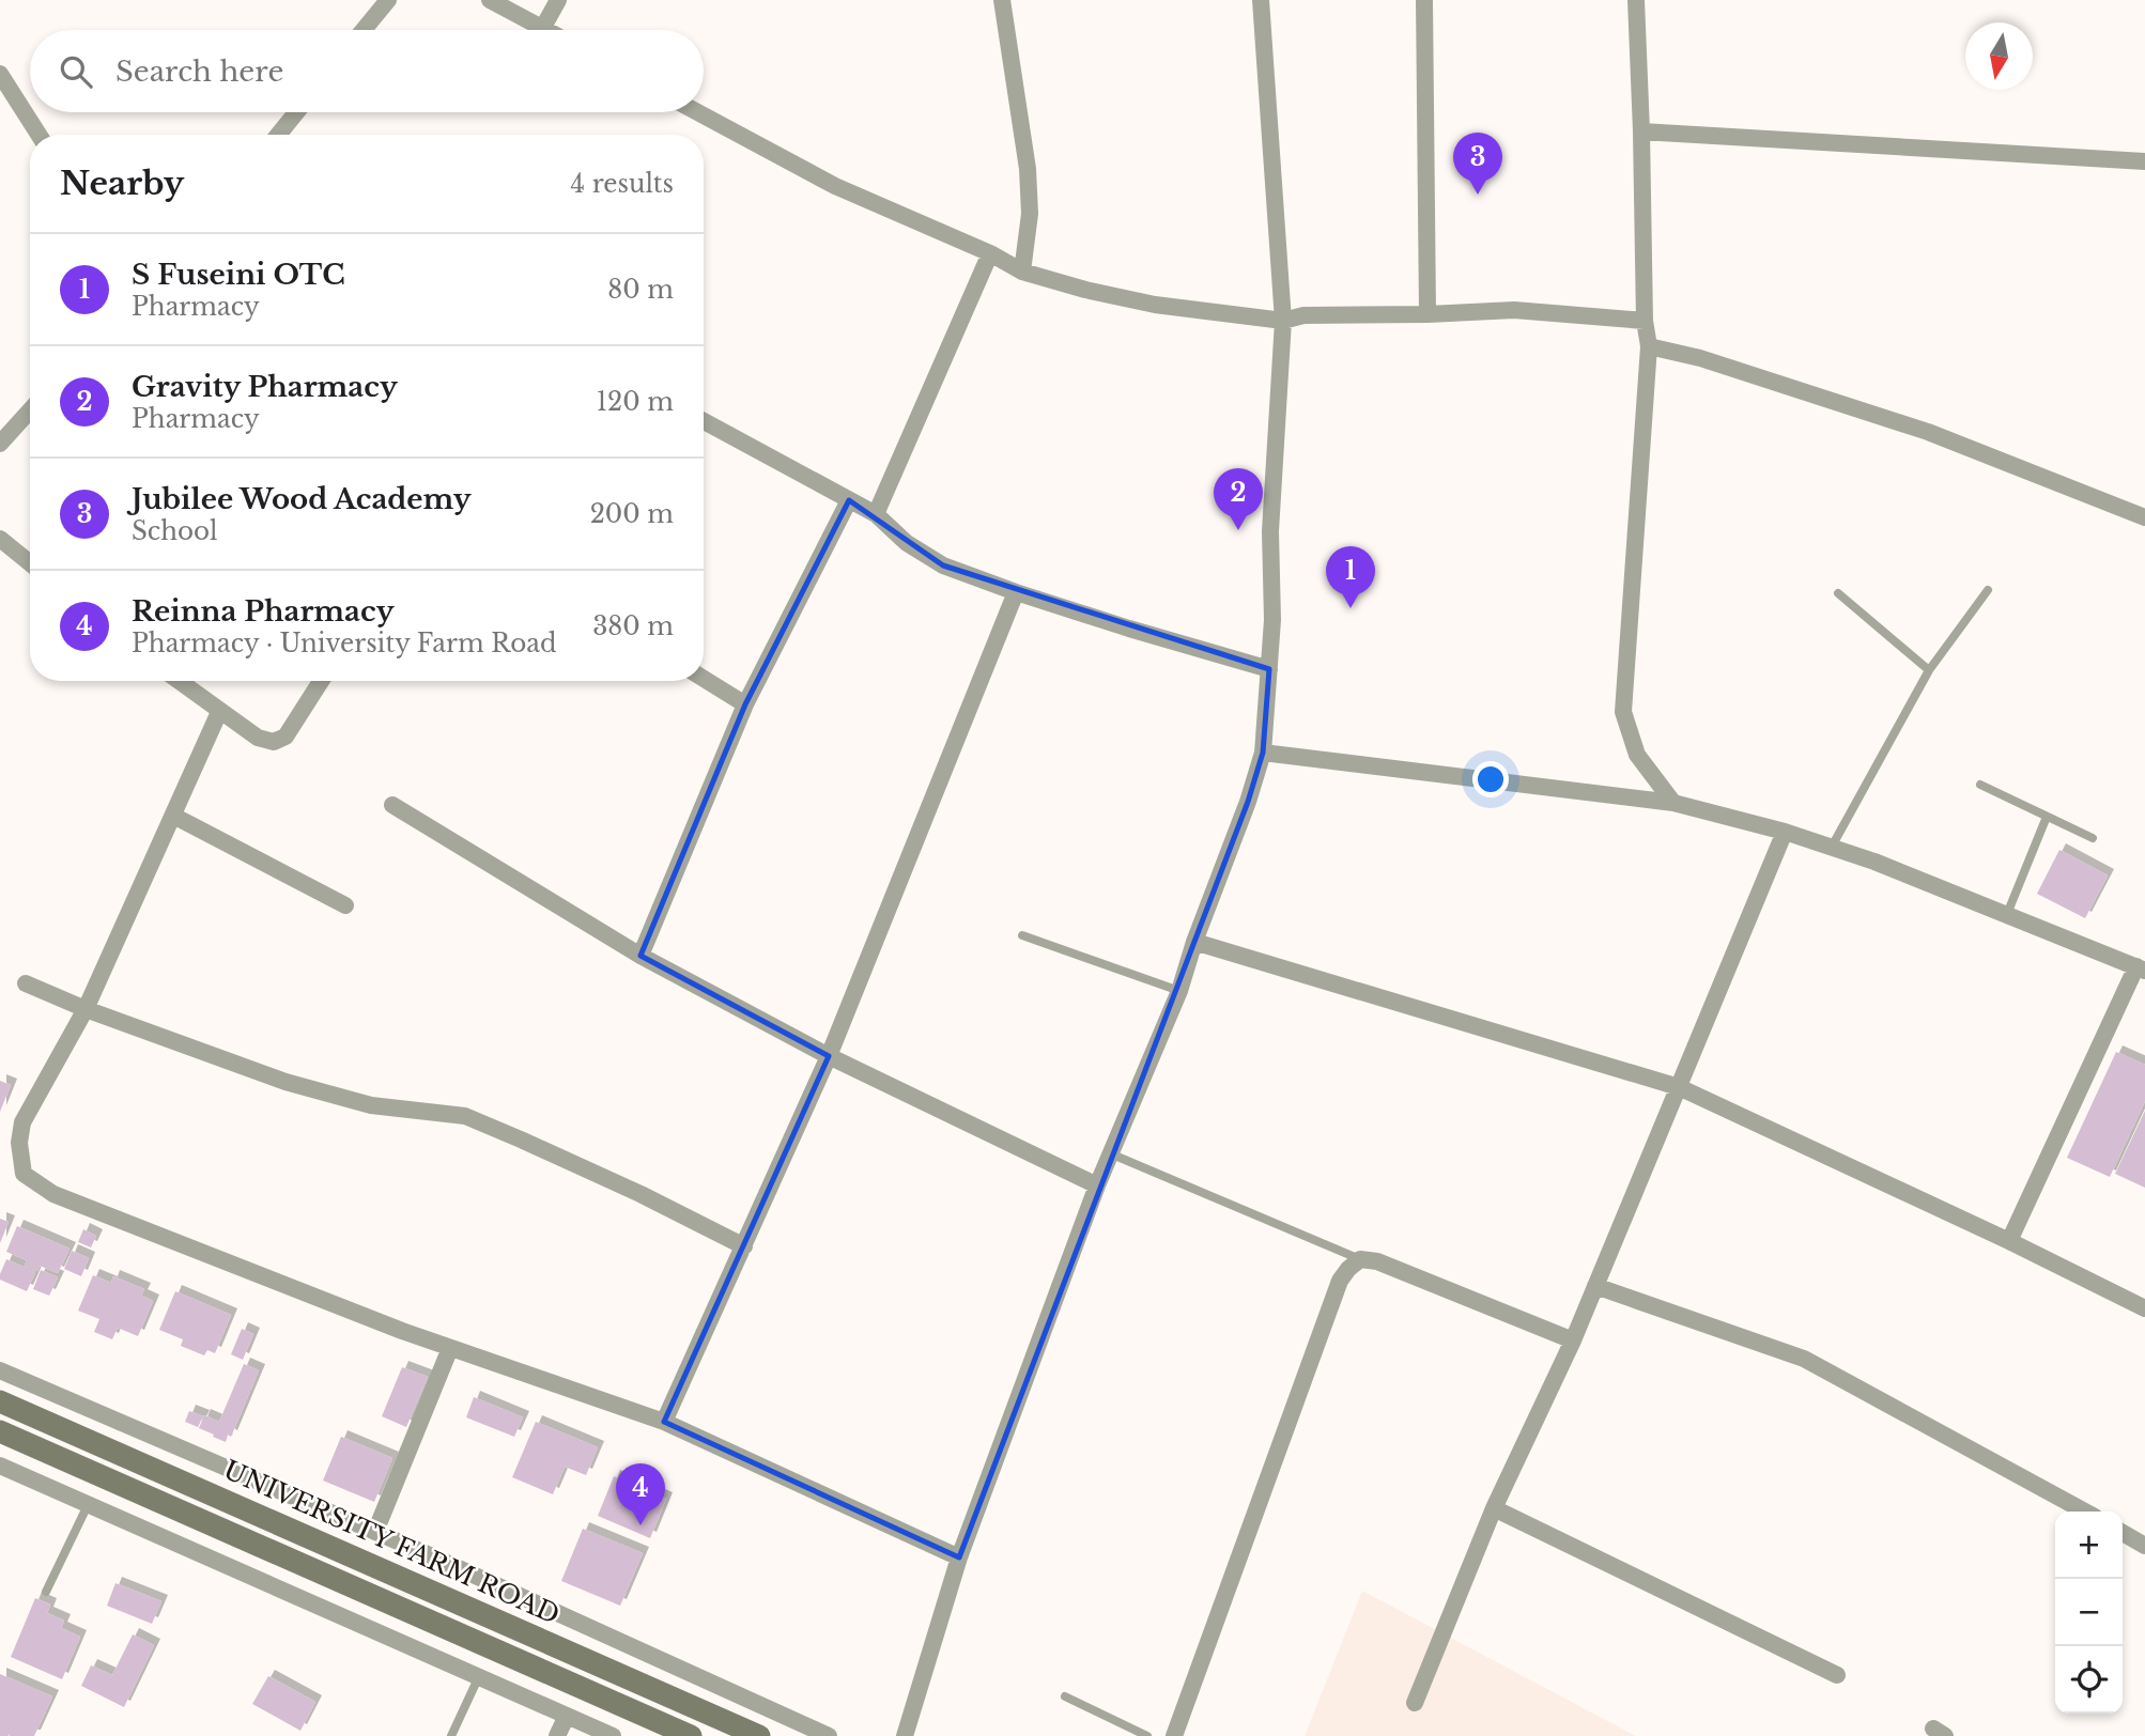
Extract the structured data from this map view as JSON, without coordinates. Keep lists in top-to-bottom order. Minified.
{"streets":{"street":["UNIVERSITY FARM ROAD"]},"north":"bottom","page":{"search":"Search here","pins":["3","2","1","4"],"heading":["Nearby","4 results"],"list":[{"mark":"1","name":"S Fuseini OTC","note":"Pharmacy","value":"80 m"},{"mark":"2","name":"Gravity Pharmacy","note":"Pharmacy","value":"120 m"},{"mark":"3","name":"Jubilee Wood Academy","note":"School","value":"200 m"},{"mark":"4","name":"Reinna Pharmacy","note":"Pharmacy · University Farm Road","value":"380 m"}],"map_buttons":["+","−"]}}
